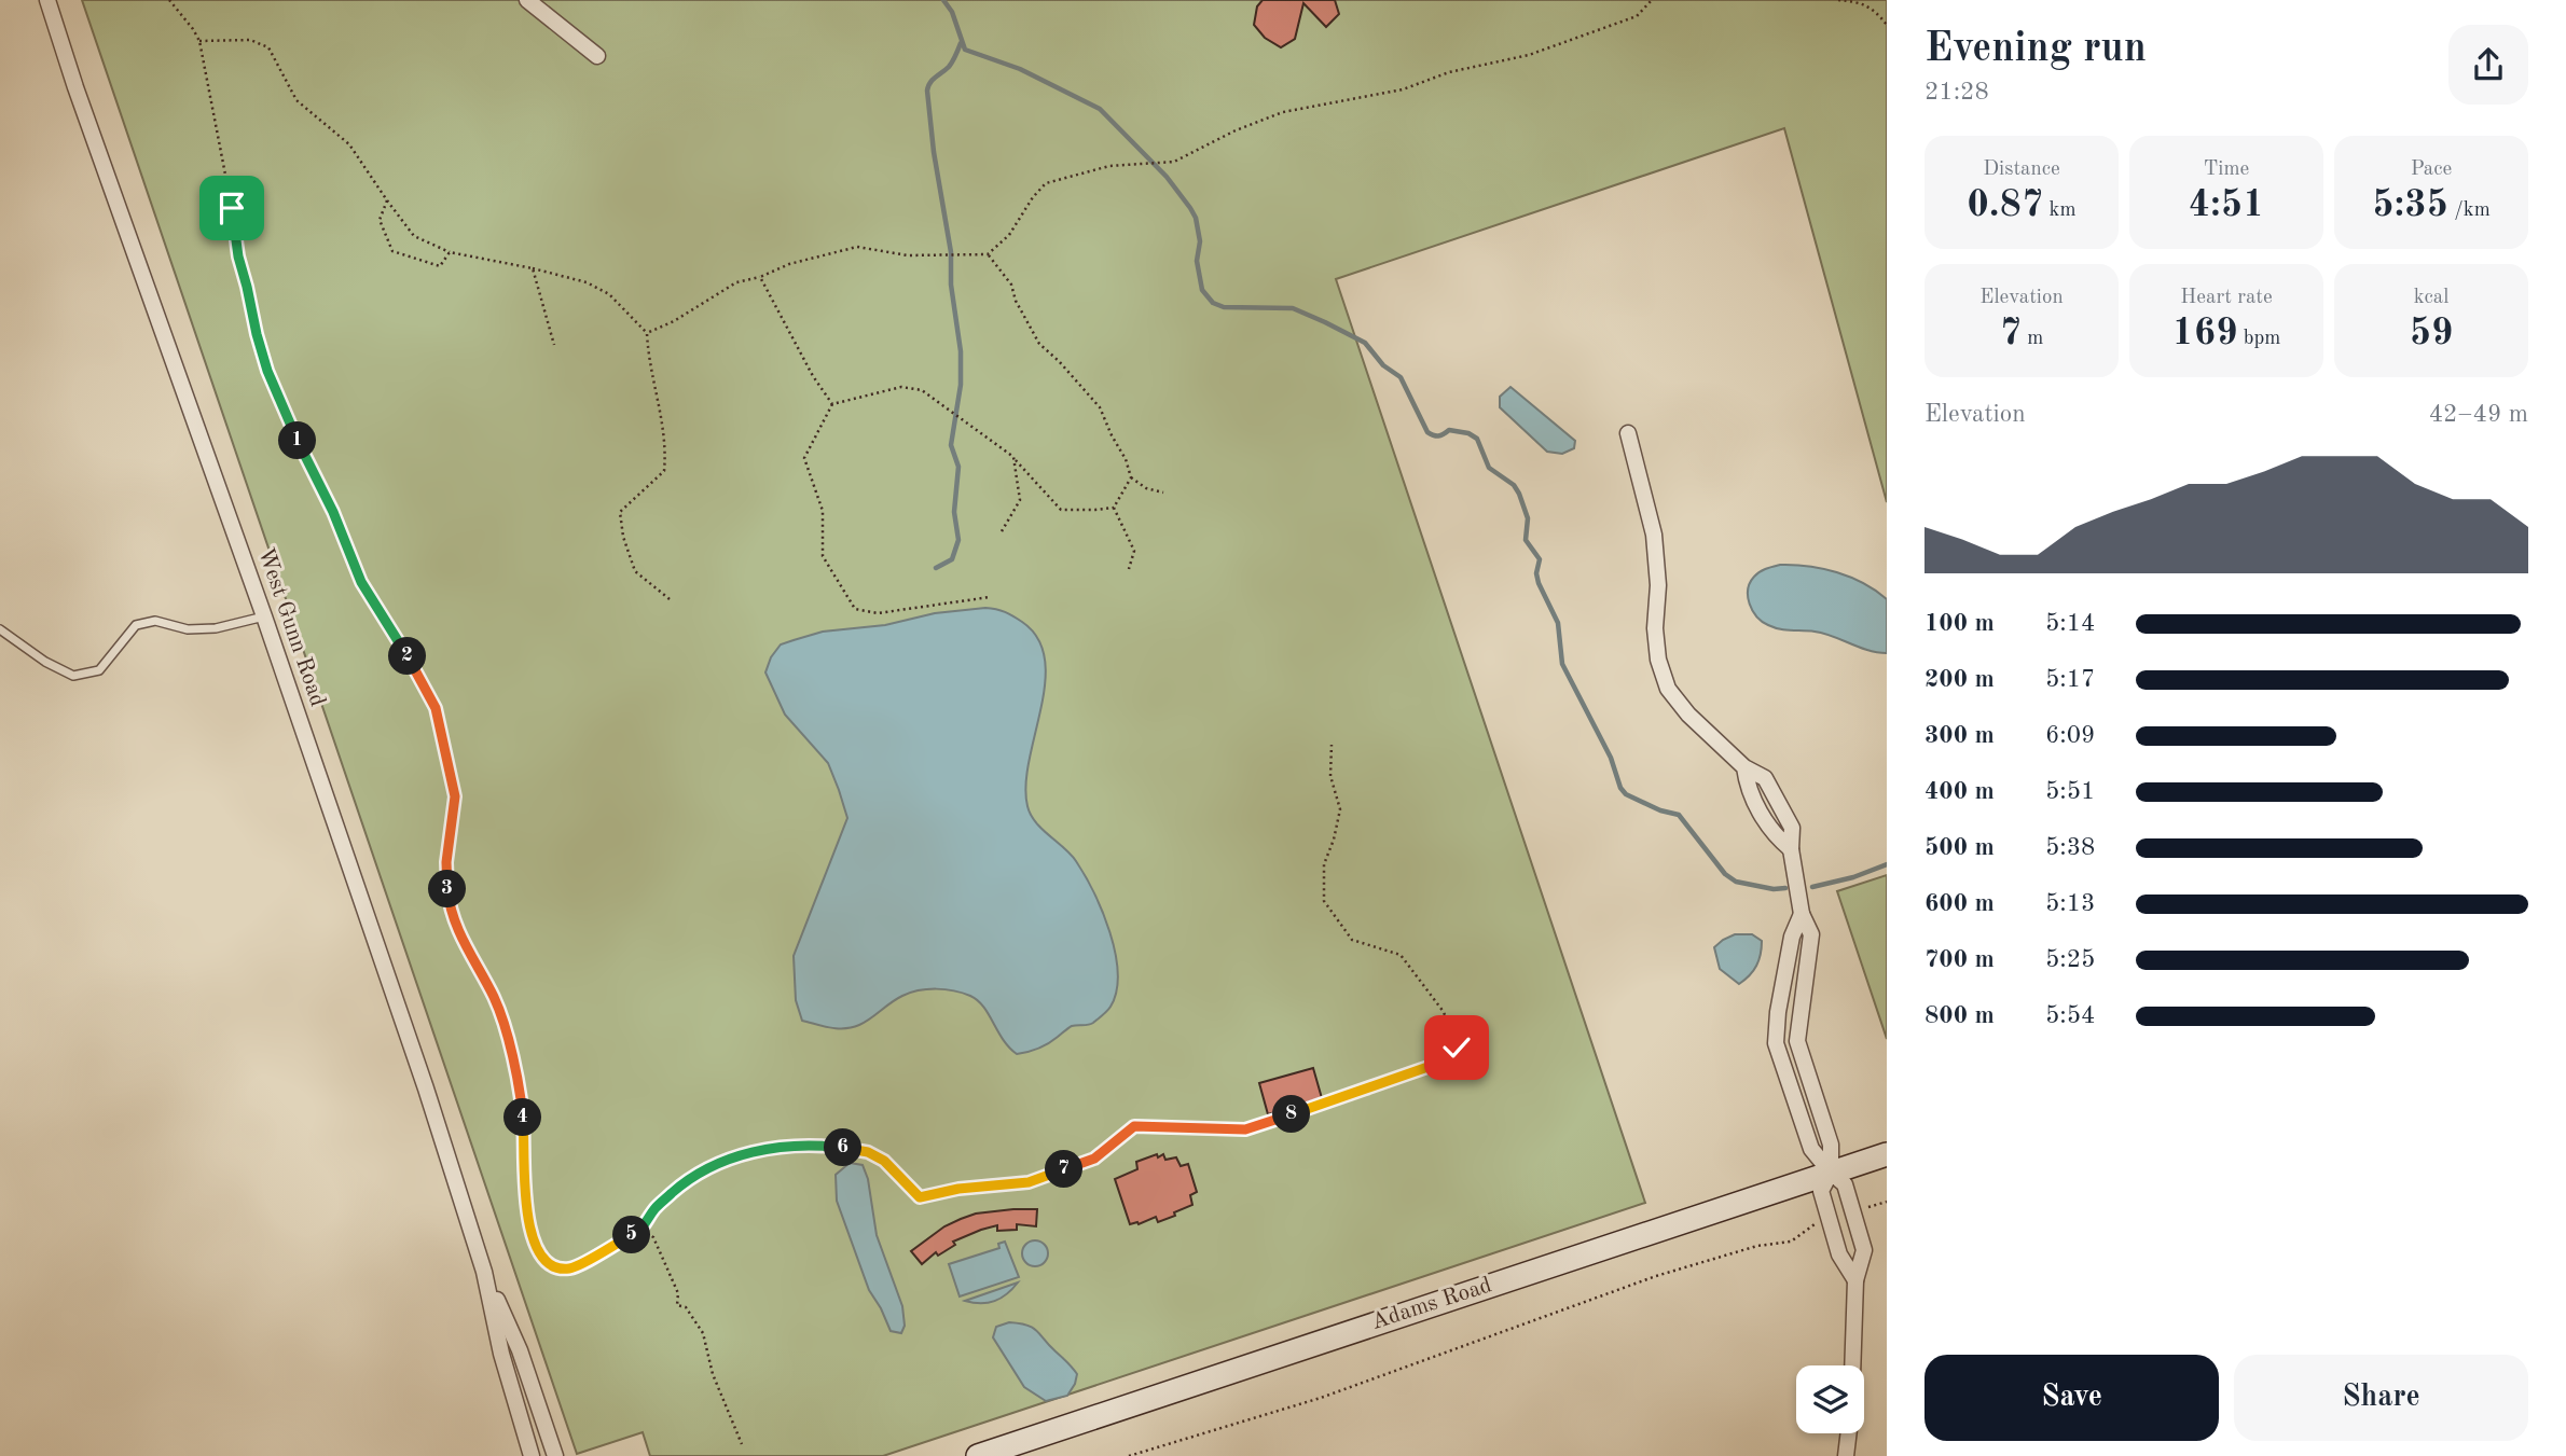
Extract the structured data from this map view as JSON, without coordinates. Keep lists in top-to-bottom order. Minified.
{"streets":{"main road":["Adams Road"],"street":["West Gunn Road"]},"page":{"heading":["Evening run","21:28"],"stats":[["Distance","0.87 km"],["Time","4:51"],["Pace","5:35 /km"],["Elevation","7 m"],["Heart rate","169 bpm"],["kcal","59"]],"chart":["Elevation","42–49 m"],"pins":["1","2","3","8","4","6","7","5"],"list":[{"name":"100 m","note":"5:14"},{"name":"200 m","note":"5:17"},{"name":"300 m","note":"6:09"},{"name":"400 m","note":"5:51"},{"name":"500 m","note":"5:38"},{"name":"600 m","note":"5:13"},{"name":"700 m","note":"5:25"},{"name":"800 m","note":"5:54"}],"buttons":["Save","Share"]}}
